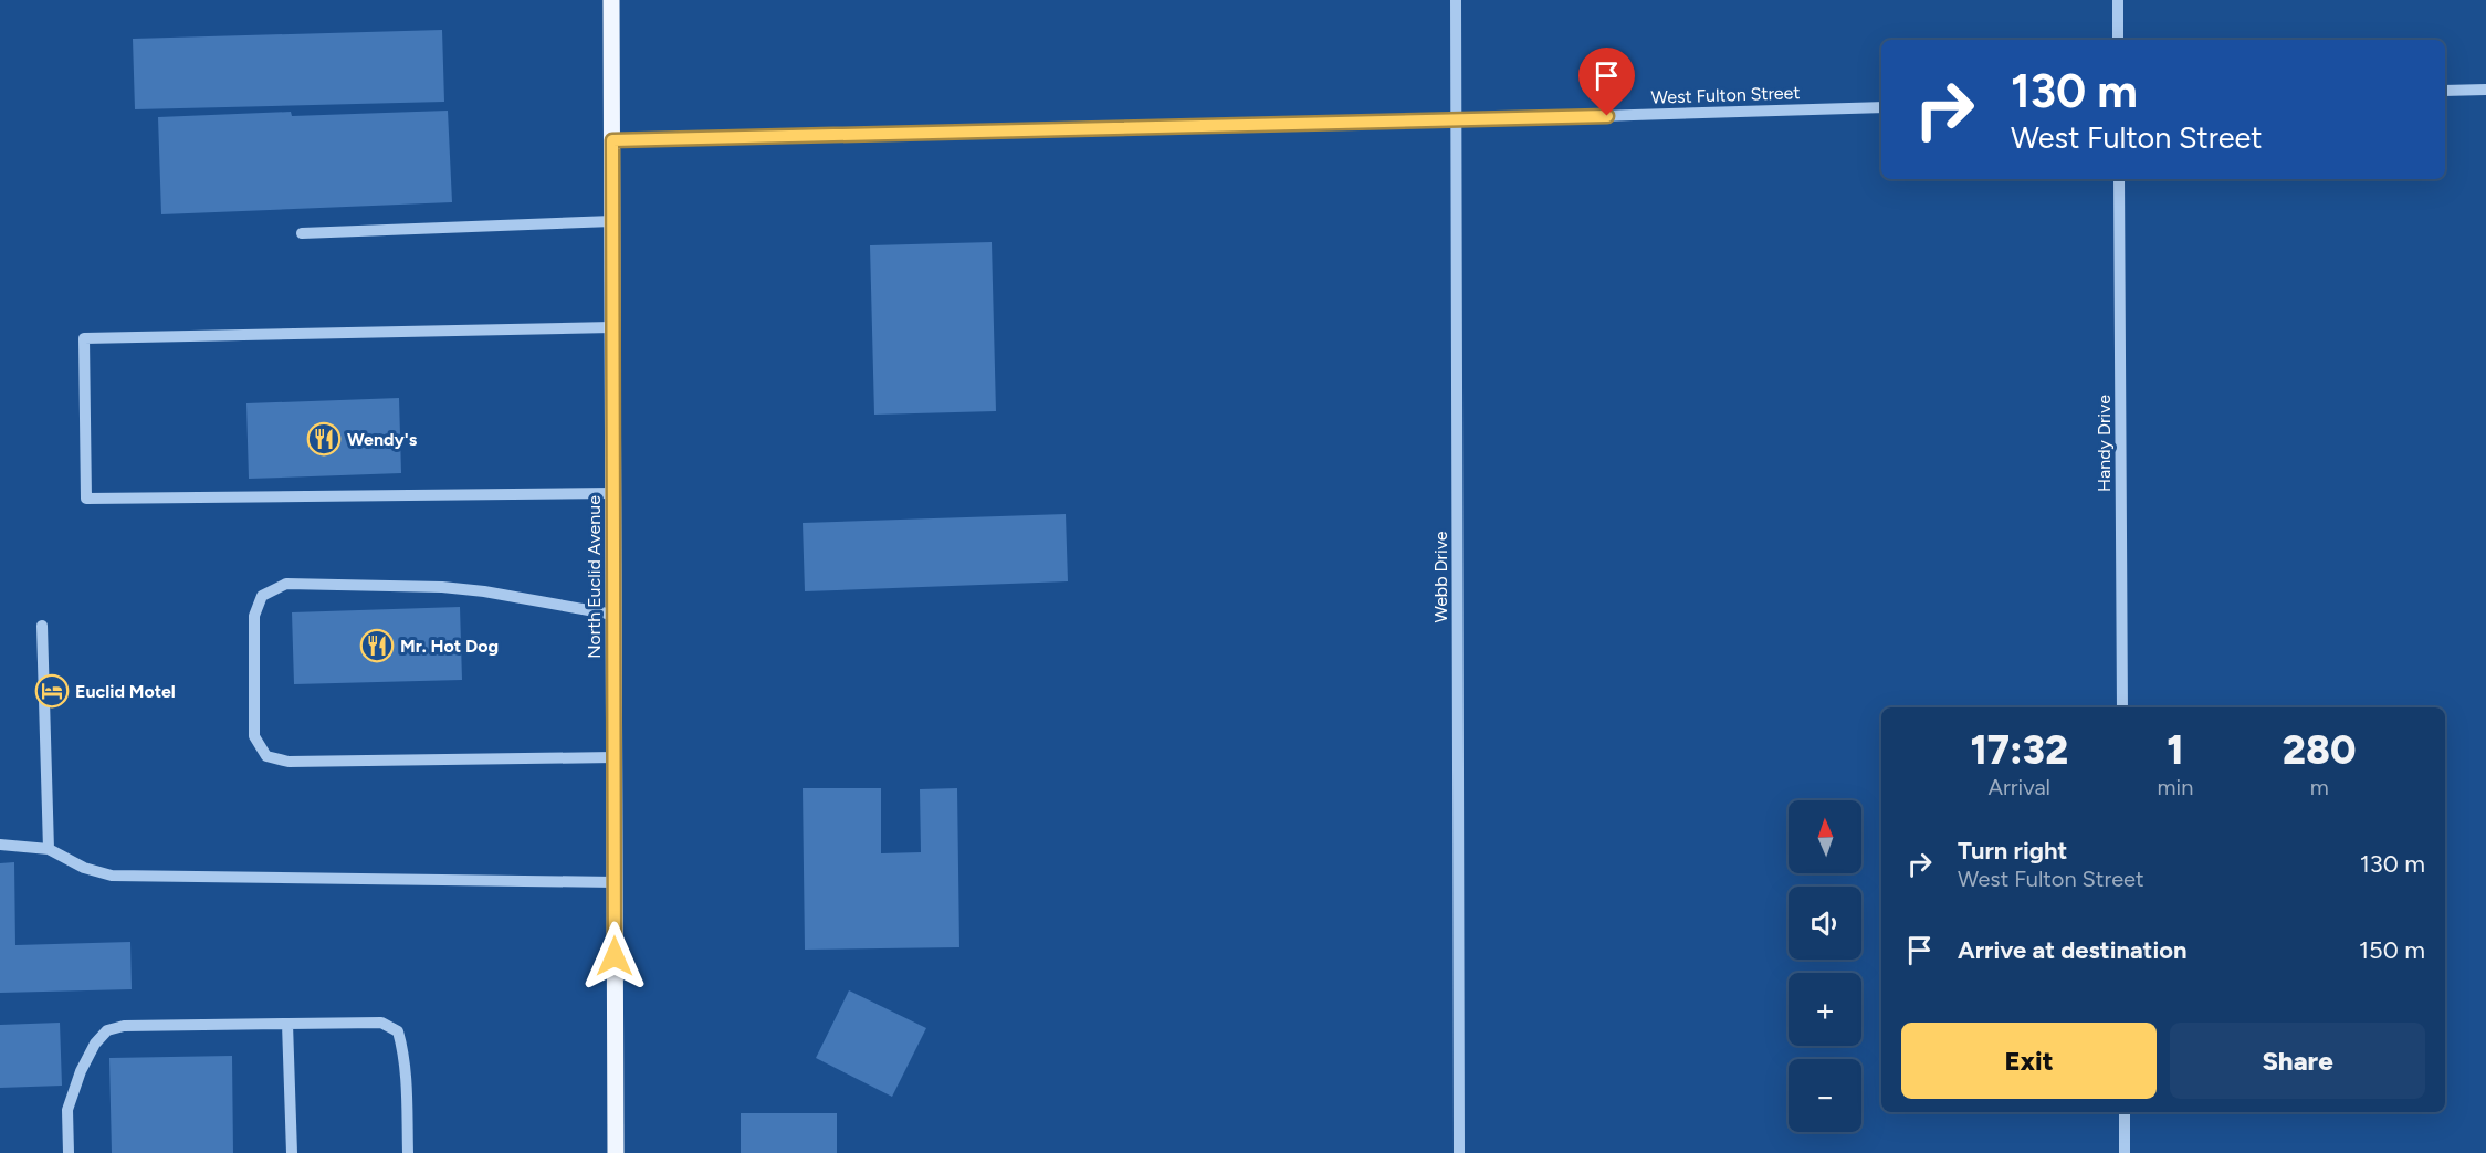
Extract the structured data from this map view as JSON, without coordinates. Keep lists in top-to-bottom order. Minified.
{"streets":{"main road":["North Euclid Avenue"],"street":["West Fulton Street","Handy Drive","Webb Drive"]},"crossings":[["West Fulton Street","North Euclid Avenue"],["West Fulton Street","Webb Drive"]],"places":{"restaurant":["Wendy's","Mr. Hot Dog"],"hotel":["Euclid Motel"]},"north":"top","page":{"turn":["130 m","West Fulton Street"],"eta":["17:32","Arrival","1","min","280","m"],"map_buttons":["+","−"],"list":[{"name":"Turn right","note":"West Fulton Street","value":"130 m"},{"name":"Arrive at destination","value":"150 m"}],"buttons":["Exit","Share"]}}
